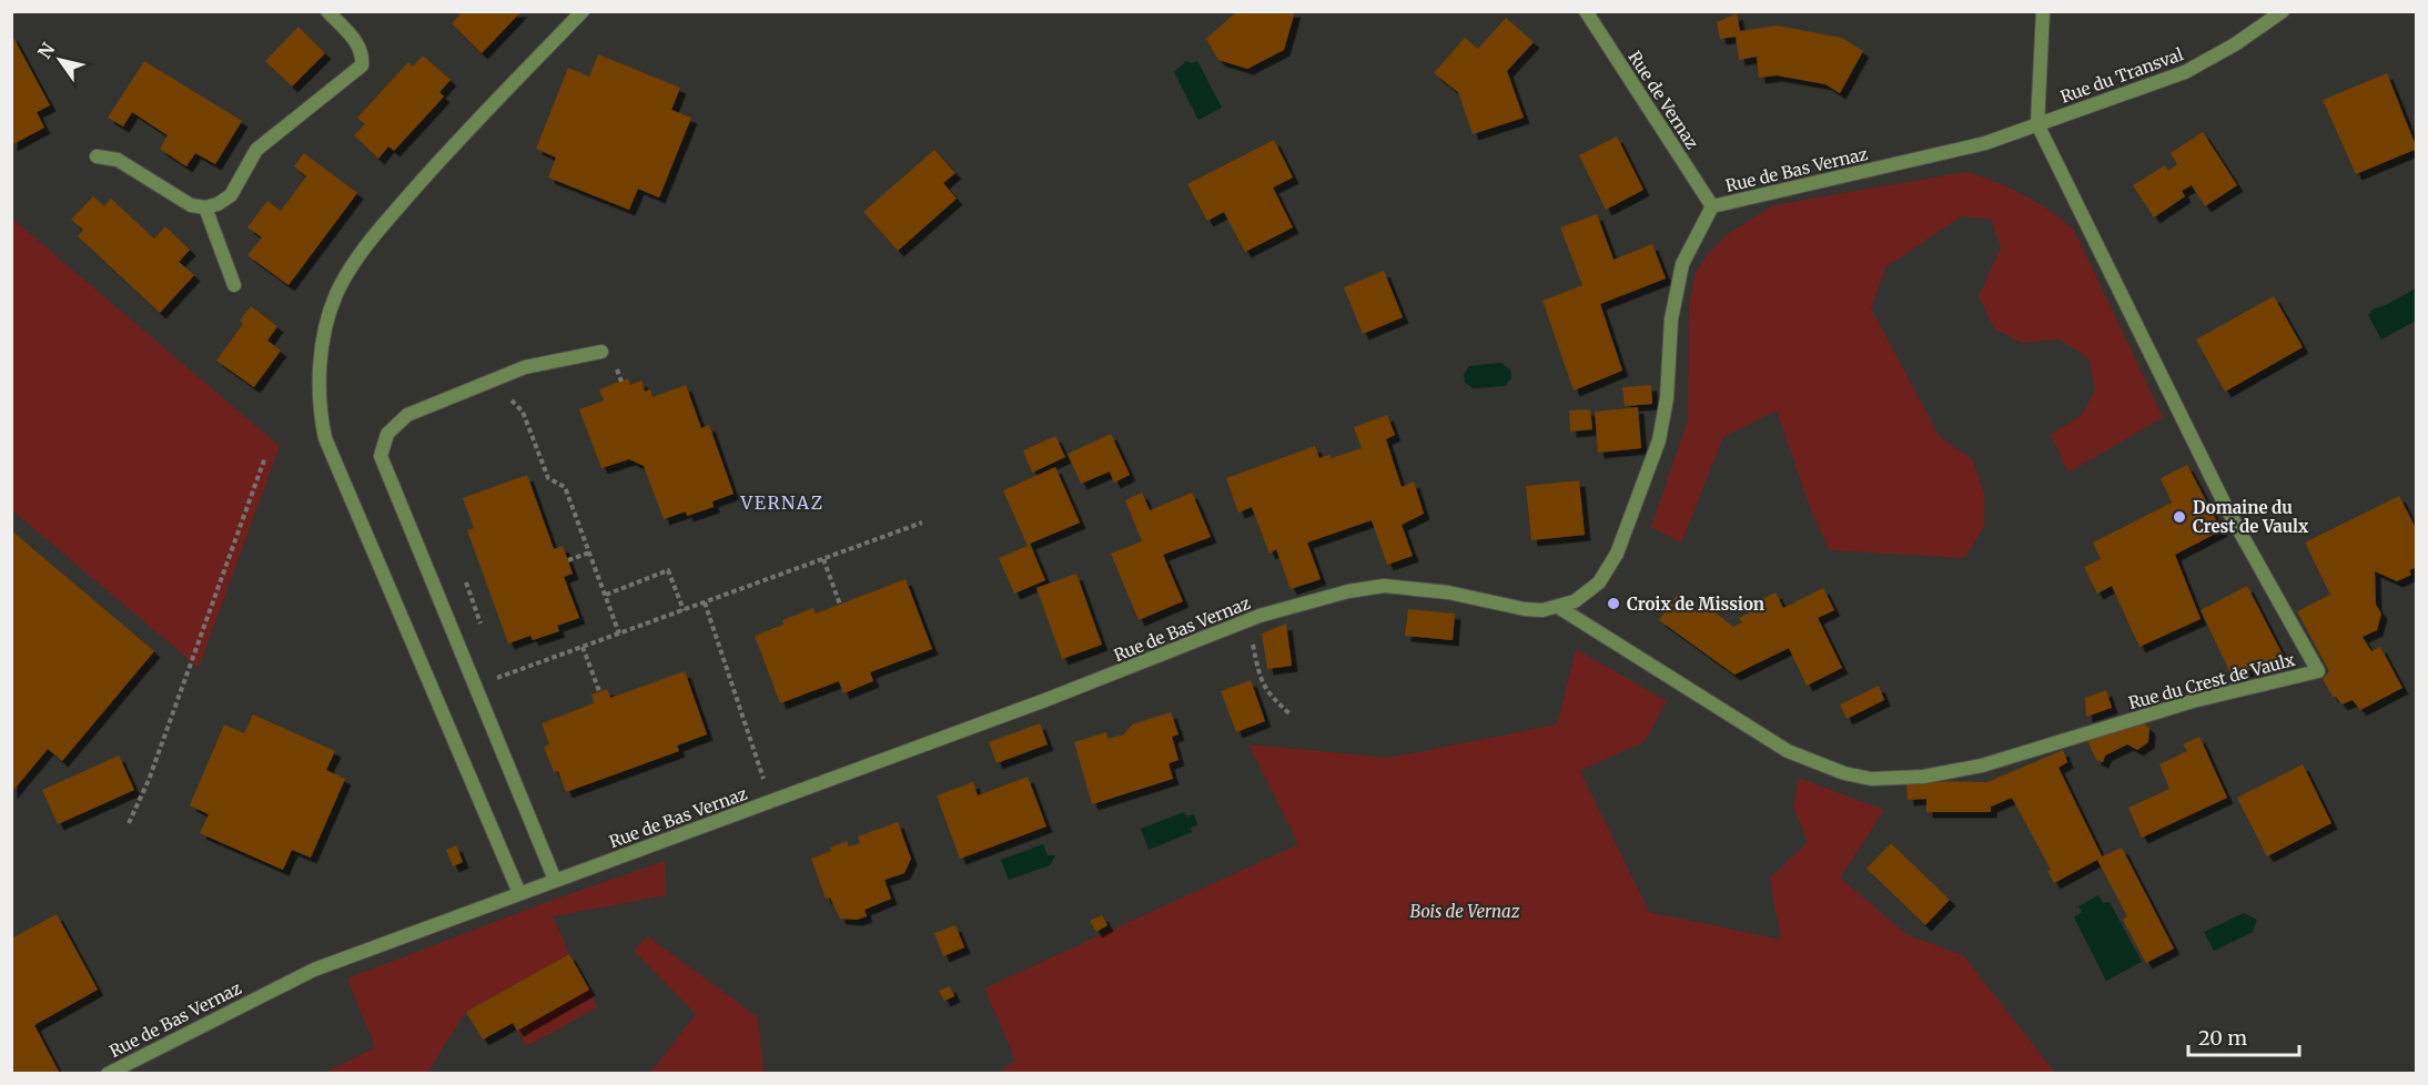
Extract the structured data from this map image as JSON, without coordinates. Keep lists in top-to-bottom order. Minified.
{"streets":{"street":["Rue du Transval","Rue de Vernaz","Rue de Bas Vernaz","Rue du Crest de Vaulx"]},"crossings":[["Rue du Transval","Rue de Bas Vernaz"],["Rue du Transval","Rue du Crest de Vaulx"],["Rue de Vernaz","Rue de Bas Vernaz"],["Rue de Bas Vernaz","Rue du Crest de Vaulx"]],"districts":["VERNAZ"],"parks":["Bois de Vernaz"],"places":["Domaine du Crest de Vaulx","Croix de Mission"],"scale_bar":"20 m","north":"top left"}
